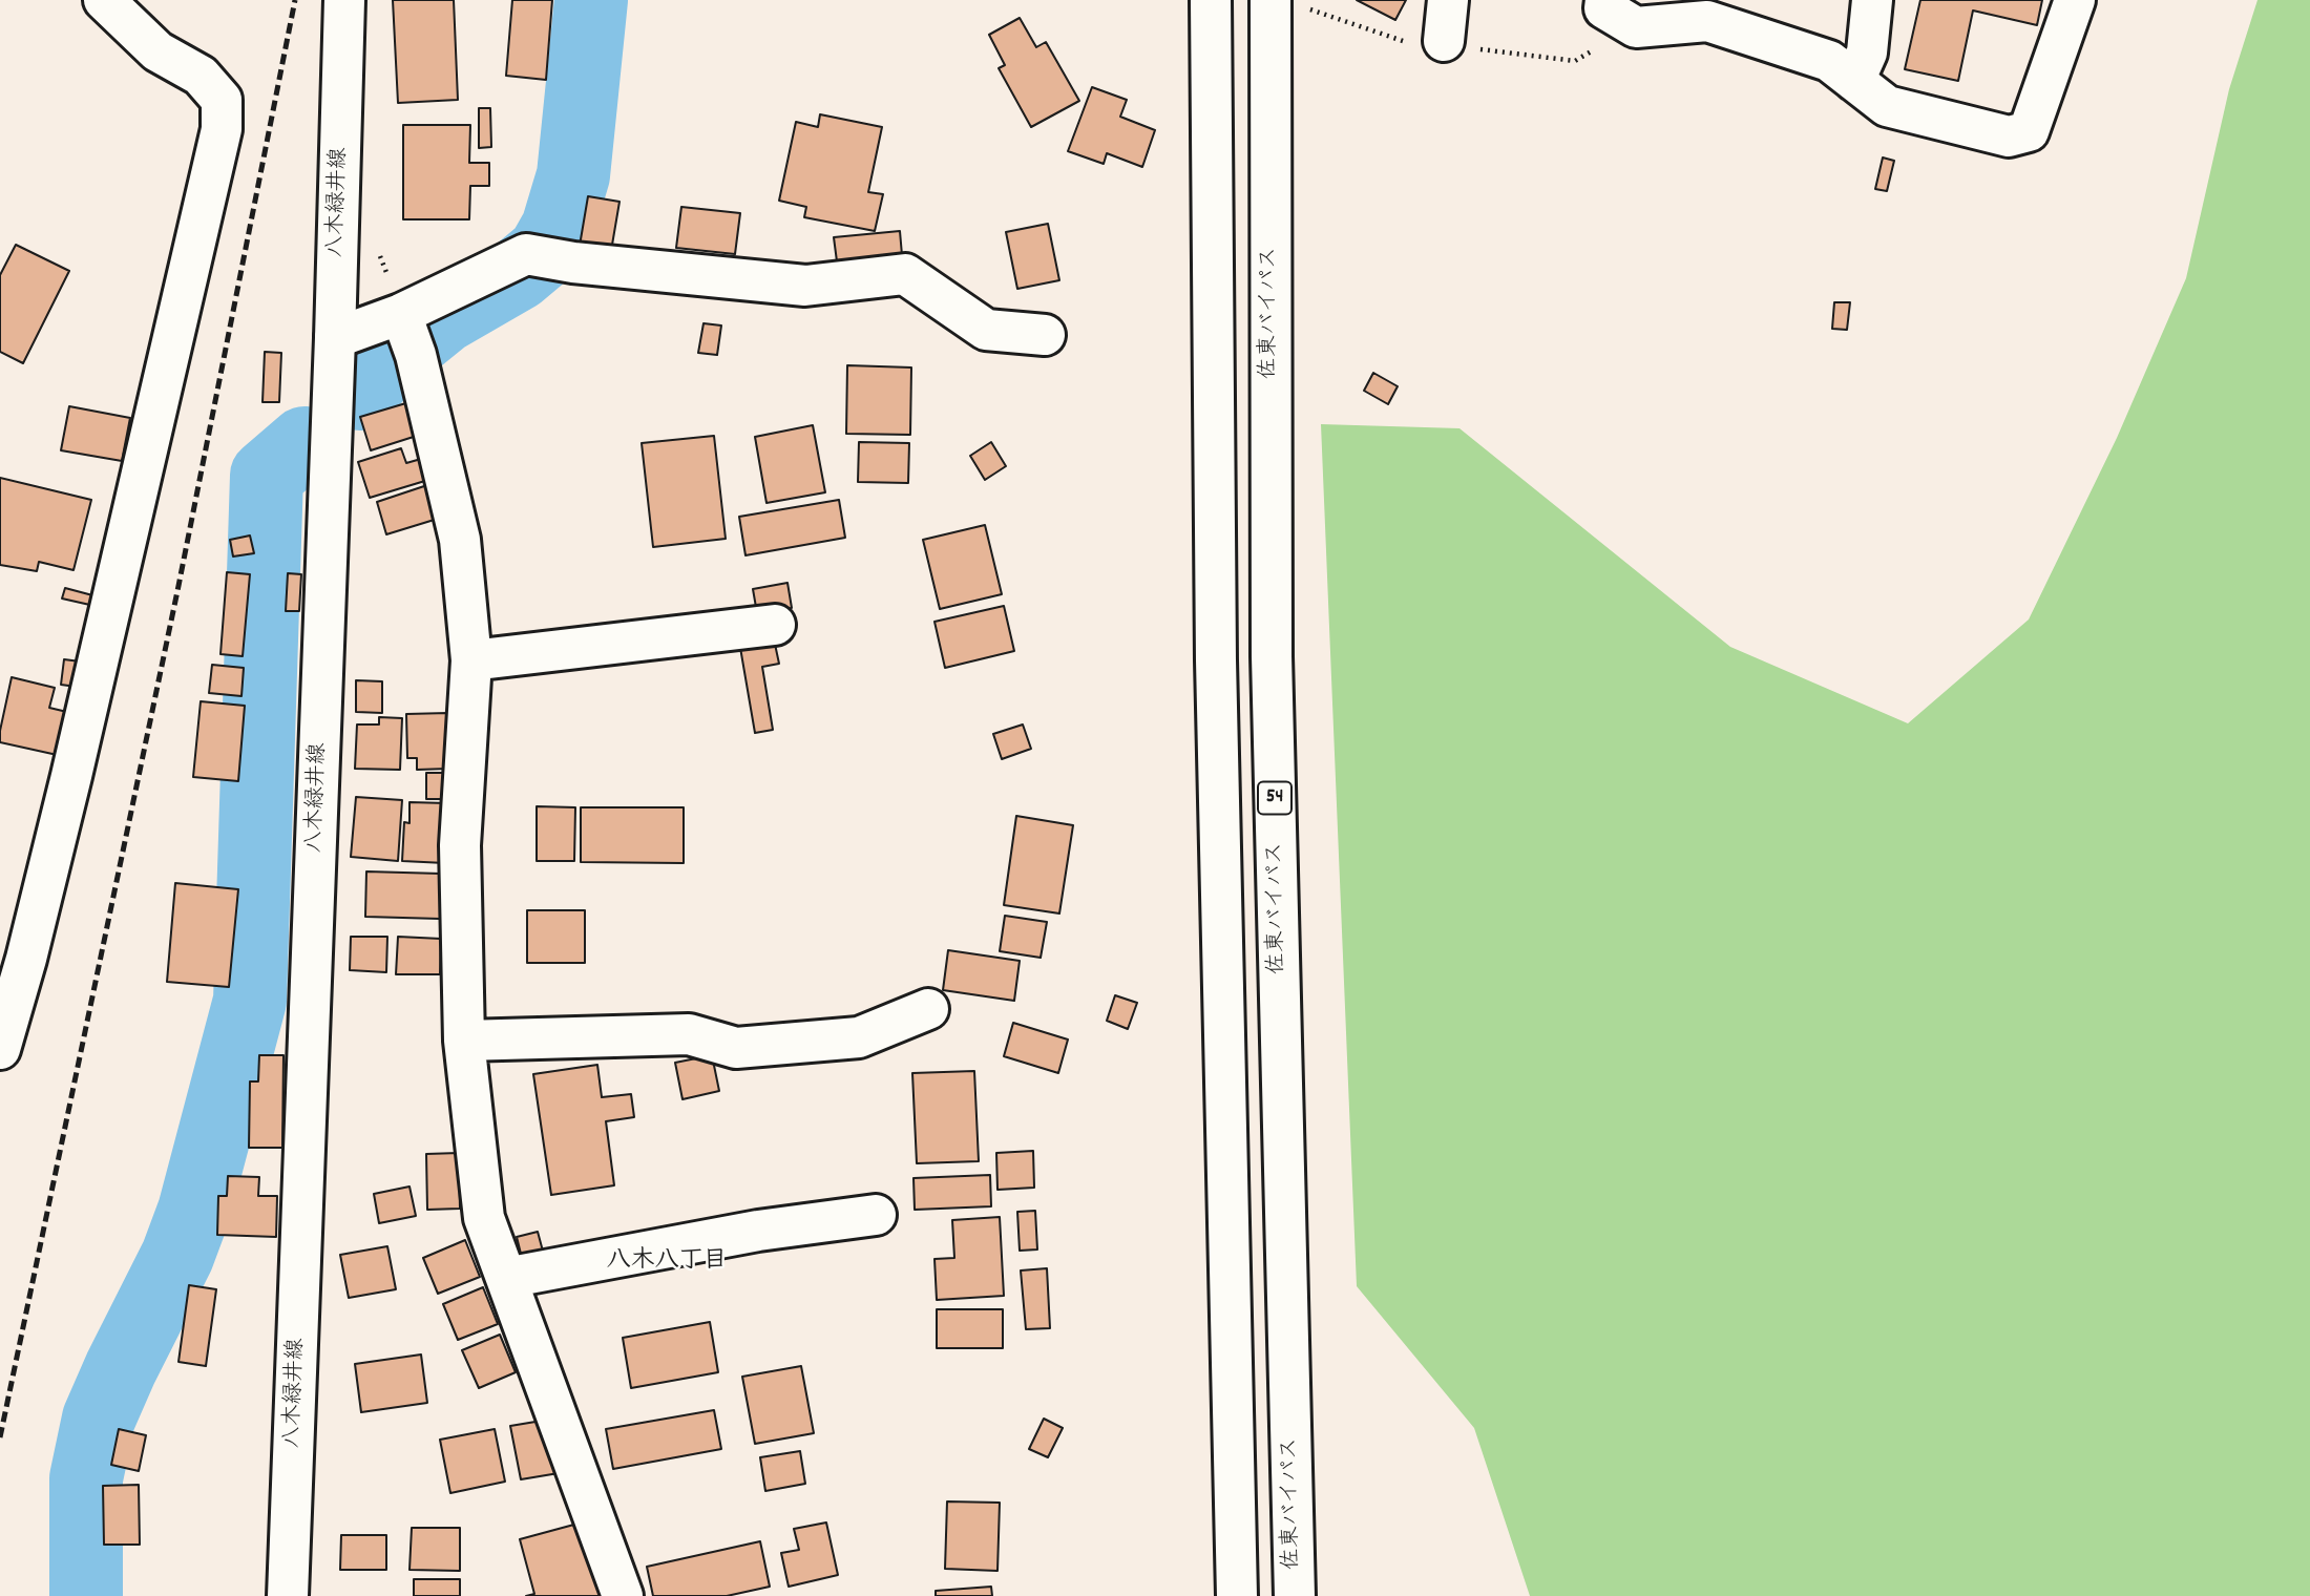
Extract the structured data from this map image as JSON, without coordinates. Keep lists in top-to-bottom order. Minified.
{"streets":{"main road":["八木緑井線","佐東バイパス","54"]},"districts":["八木八丁目"]}
